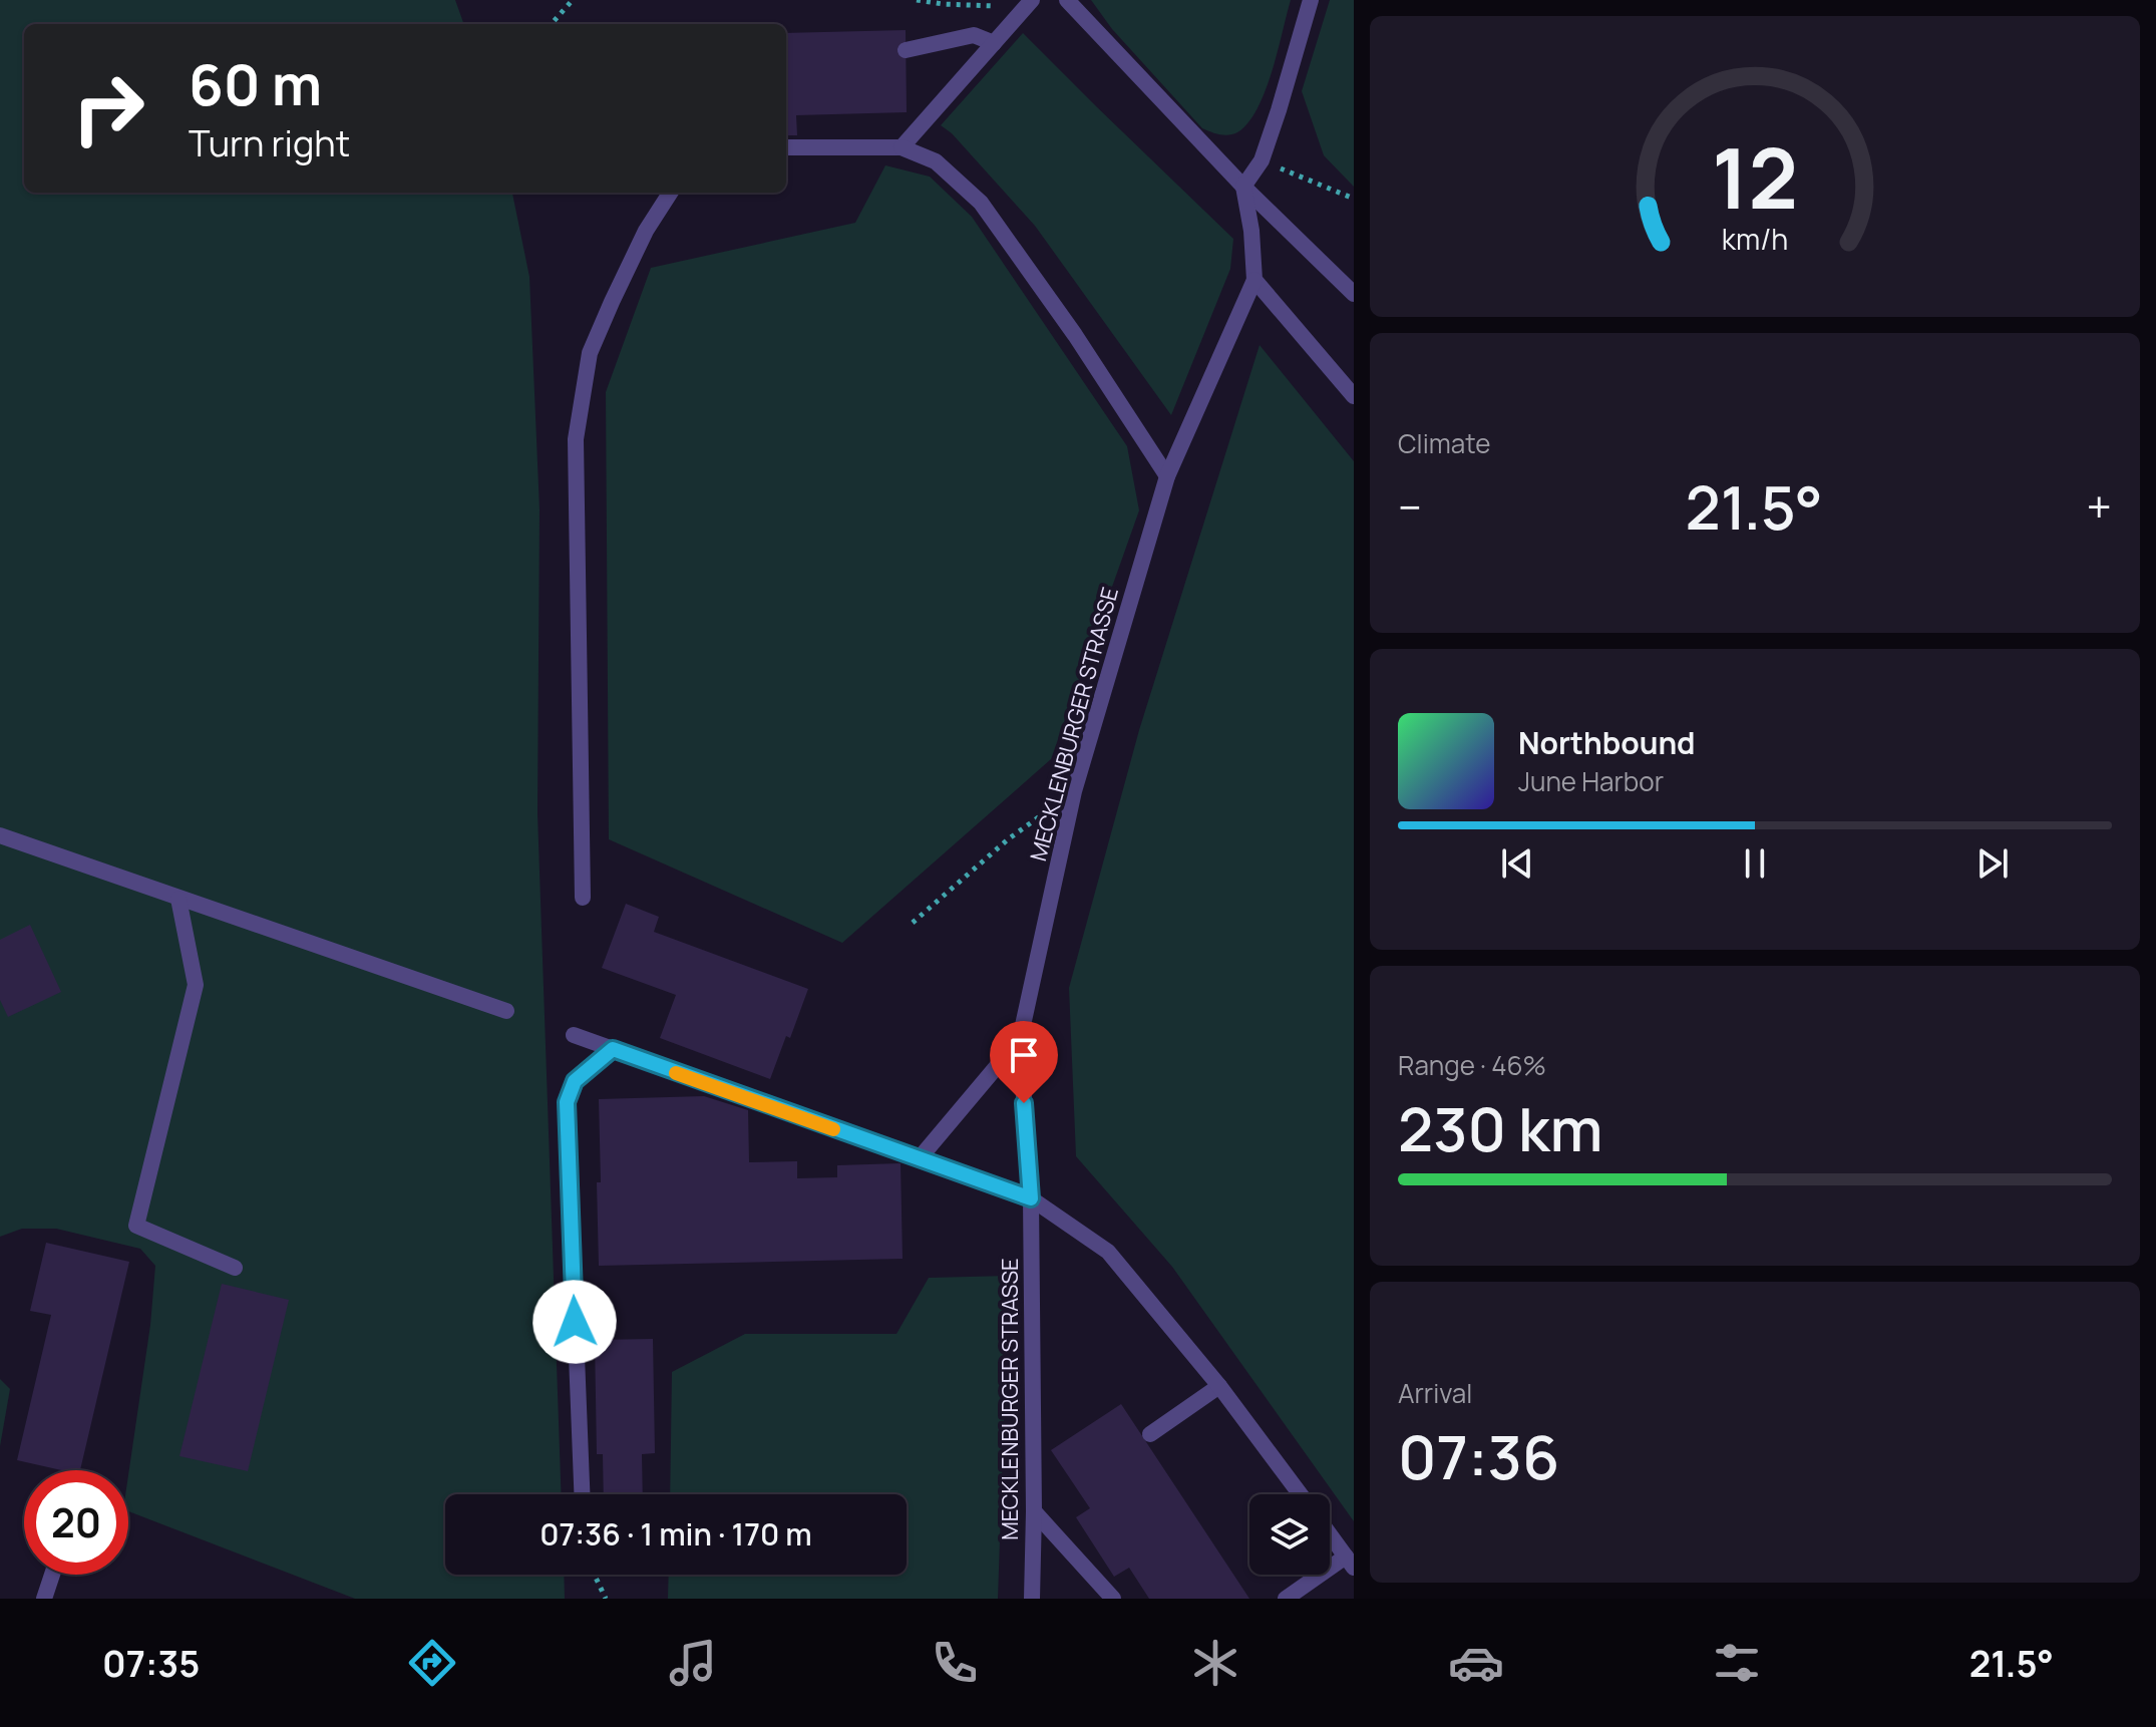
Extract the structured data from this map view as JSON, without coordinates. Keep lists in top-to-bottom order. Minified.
{"streets":{"street":["MECKLENBURGER STRASSE"]},"page":{"turn":["60 m","Turn right"],"tile":["Climate",["Range · 46%","230 km"],["Arrival","07:36"]],"heat":["−","21.5°","+"],"song":["Northbound","June Harbor"],"limit":"20","trip":"07:36 · 1 min · 170 m","tabs":["07:35","21.5°"],"gauge":["12","km/h"]}}
